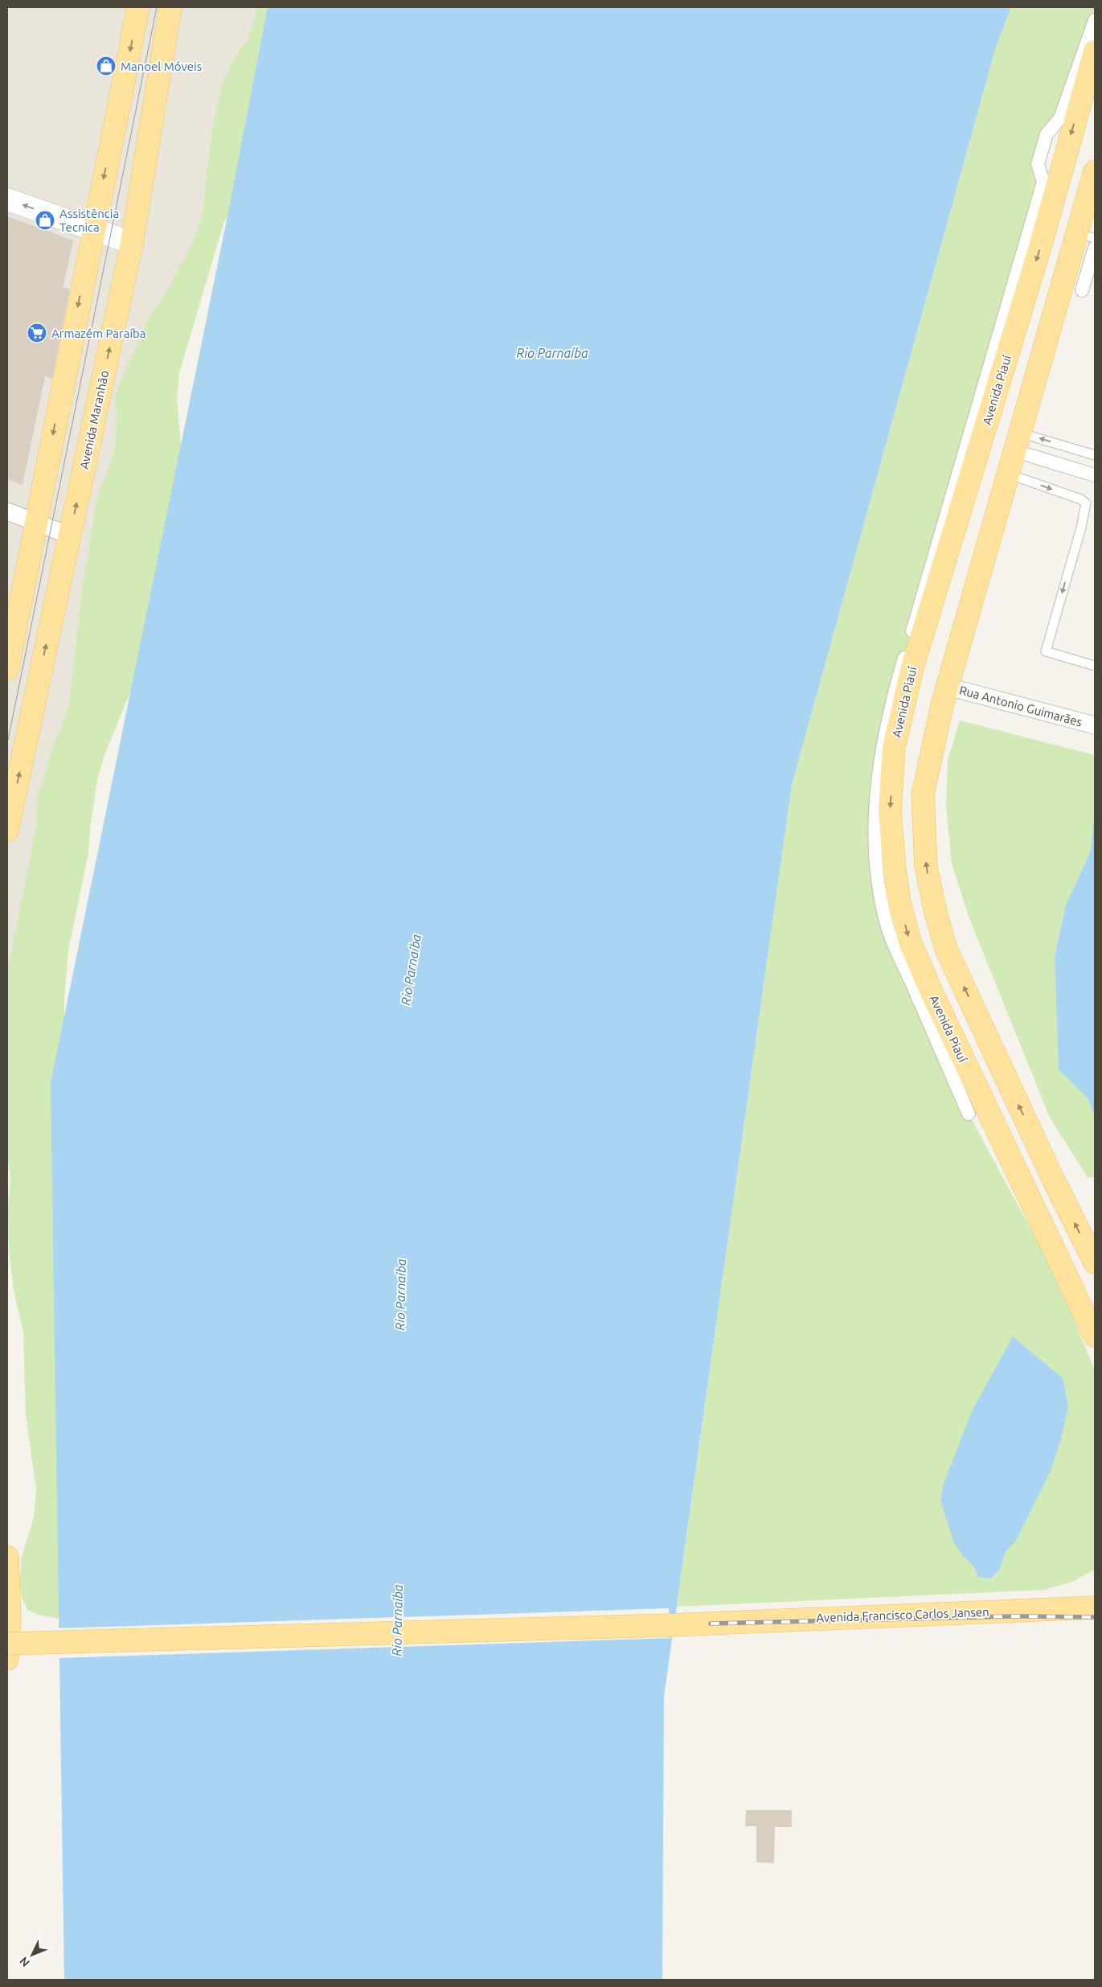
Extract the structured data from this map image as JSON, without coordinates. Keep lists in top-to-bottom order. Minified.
{"streets":{"main road":["Avenida Piauí","Avenida Maranhão","Avenida Francisco Carlos Jansen"],"street":["Rua Antonio Guimarães"]},"water":["Rio Parnaíba"],"places":{"shop":["Manoel Móveis","Assistência Tecnica"],"supermarket":["Armazém Paraíba"]},"north":"bottom left"}
